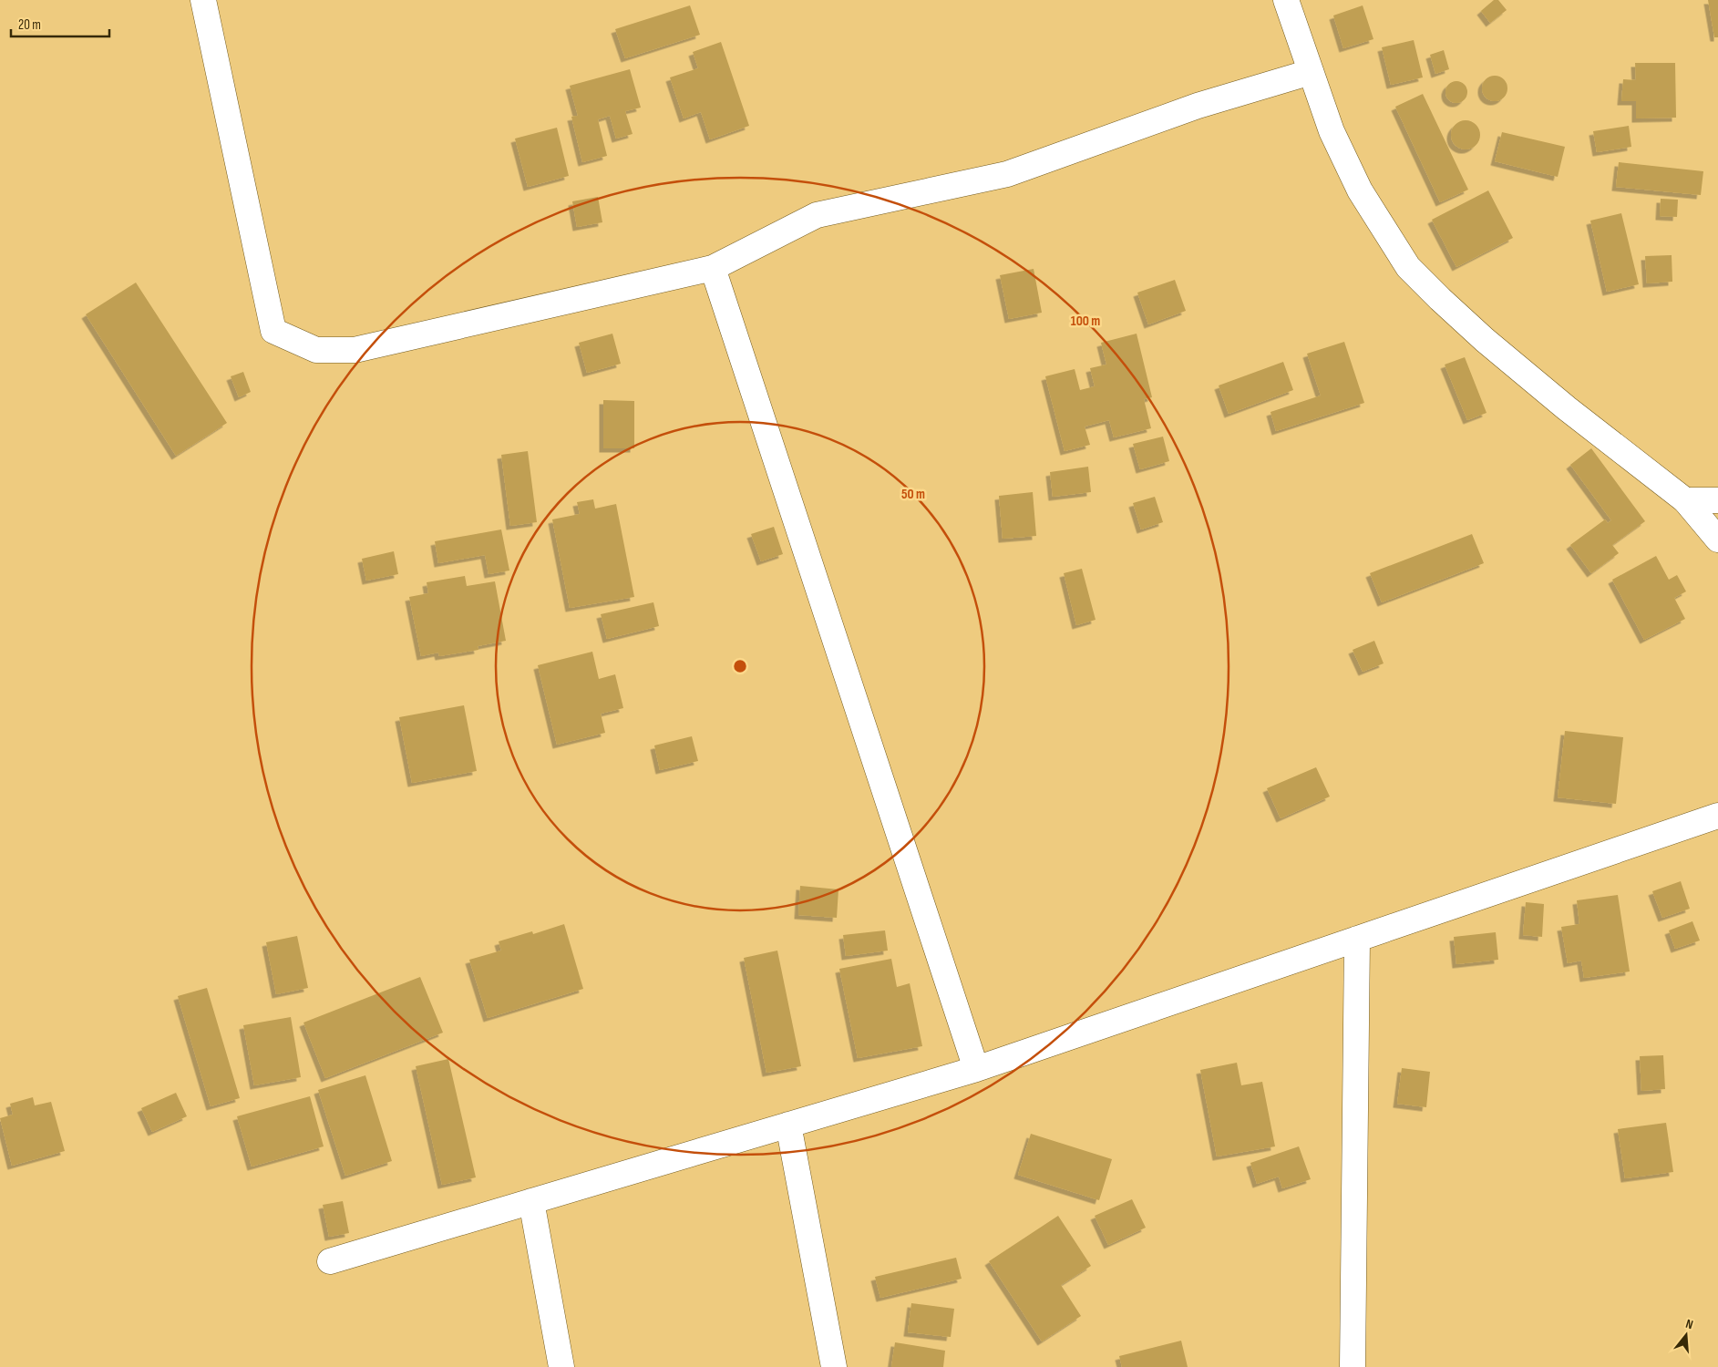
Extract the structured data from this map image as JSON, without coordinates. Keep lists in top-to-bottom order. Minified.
{"scale_bar":"20 m","north":"top","rings":["100 m","50 m"]}
